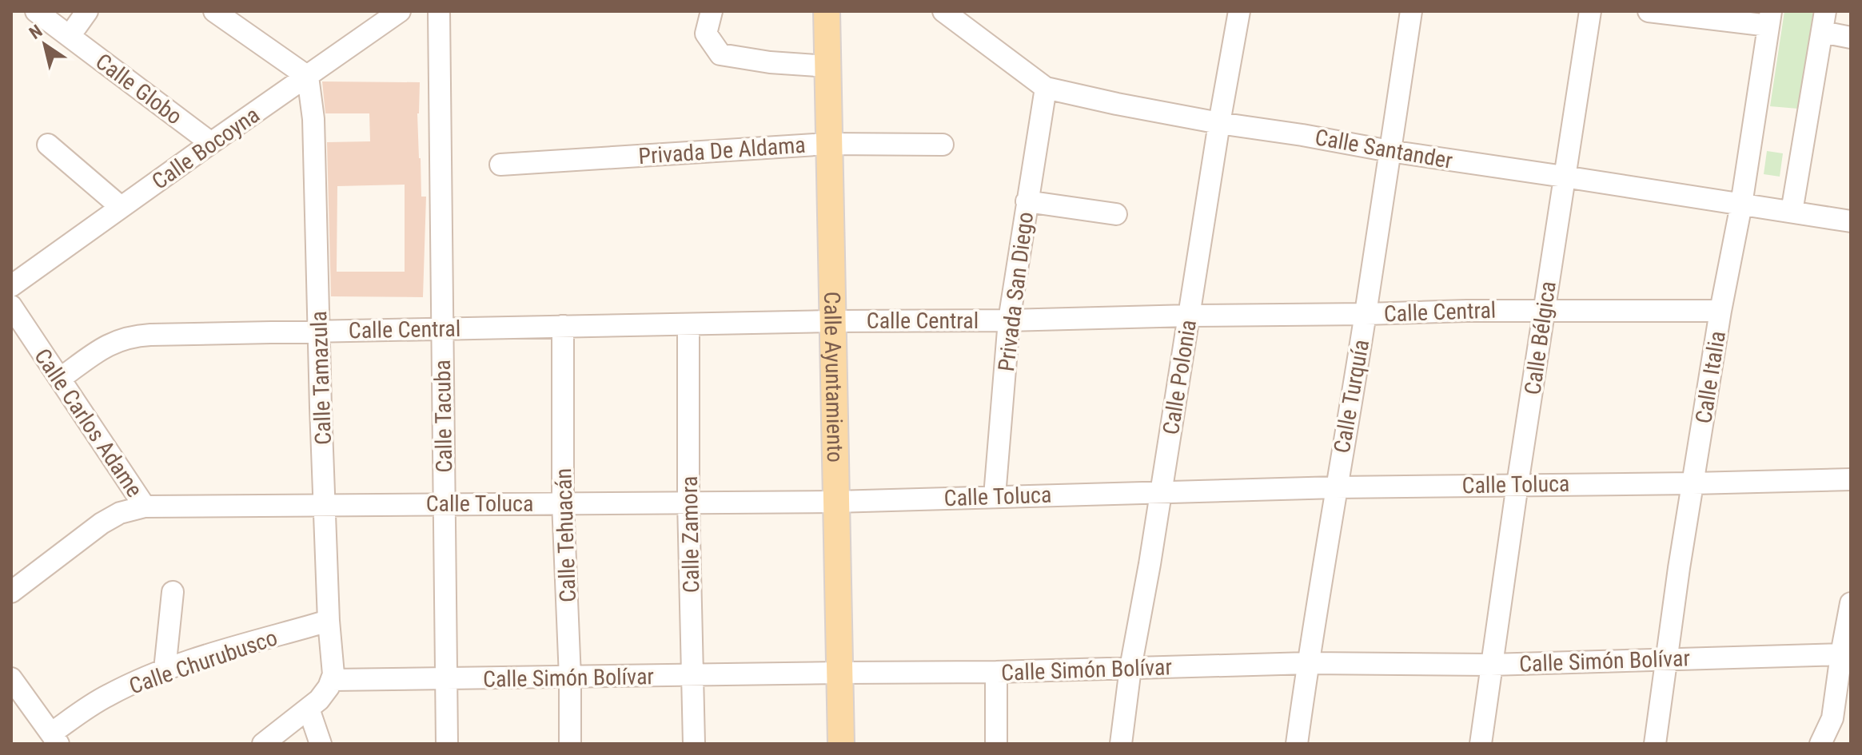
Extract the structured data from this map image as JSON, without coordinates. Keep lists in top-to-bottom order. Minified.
{"streets":{"main road":["Calle Ayuntamiento"],"street":["Calle Globo","Calle Bocoyna","Calle Santander","Privada De Aldama","Privada San Diego","Calle Central","Calle Bélgica","Calle Polonia","Calle Italia","Calle Tamazula","Calle Turquía","Calle Tacuba","Calle Carlos Adame","Calle Toluca","Calle Zamora","Calle Tehuacán","Calle Simón Bolívar","Calle Churubusco"]},"crossings":[["Calle Globo","Calle Bocoyna"],["Calle Bocoyna","Calle Tamazula"],["Calle Santander","Privada San Diego"],["Calle Santander","Calle Bélgica"],["Calle Santander","Calle Polonia"],["Calle Santander","Calle Italia"],["Calle Santander","Calle Turquía"],["Privada De Aldama","Calle Ayuntamiento"],["Privada San Diego","Calle Central"],["Privada San Diego","Calle Toluca"],["Calle Central","Calle Bélgica"],["Calle Central","Calle Ayuntamiento"],["Calle Central","Calle Polonia"],["Calle Central","Calle Italia"],["Calle Central","Calle Tamazula"],["Calle Central","Calle Turquía"],["Calle Central","Calle Tacuba"],["Calle Central","Calle Carlos Adame"],["Calle Central","Calle Zamora"],["Calle Central","Calle Tehuacán"],["Calle Bélgica","Calle Toluca"],["Calle Bélgica","Calle Simón Bolívar"],["Calle Ayuntamiento","Calle Toluca"],["Calle Ayuntamiento","Calle Simón Bolívar"],["Calle Polonia","Calle Toluca"],["Calle Polonia","Calle Simón Bolívar"],["Calle Italia","Calle Toluca"],["Calle Italia","Calle Simón Bolívar"],["Calle Tamazula","Calle Toluca"],["Calle Tamazula","Calle Simón Bolívar"],["Calle Tamazula","Calle Churubusco"],["Calle Turquía","Calle Toluca"],["Calle Turquía","Calle Simón Bolívar"],["Calle Tacuba","Calle Toluca"],["Calle Tacuba","Calle Simón Bolívar"],["Calle Carlos Adame","Calle Toluca"],["Calle Toluca","Calle Zamora"],["Calle Toluca","Calle Tehuacán"],["Calle Zamora","Calle Simón Bolívar"],["Calle Tehuacán","Calle Simón Bolívar"]],"north":"top left"}
